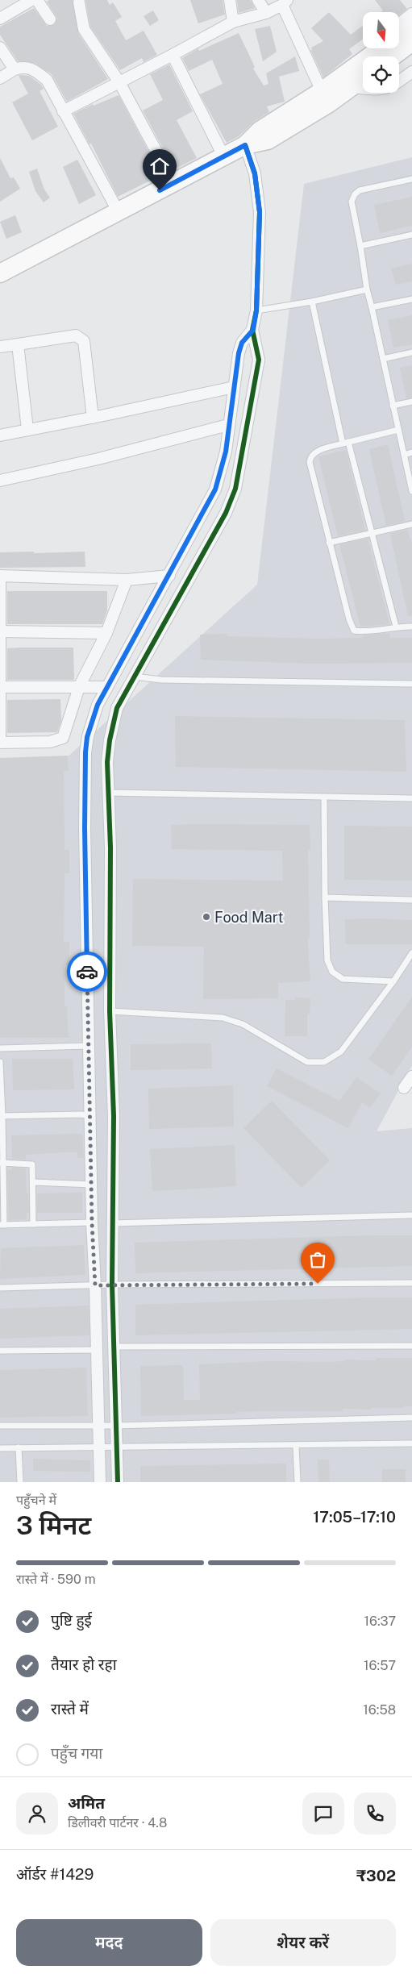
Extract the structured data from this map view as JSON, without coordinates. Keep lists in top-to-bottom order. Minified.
{"places":["Food Mart"],"north":"bottom","page":{"heading":["3 मिनट","पहुँचने में","17:05–17:10"],"panel":["अमित","डिलीवरी पार्टनर · 4.8","ऑर्डर #1429","₹302"],"bar":"रास्ते में · 590 m","list":[["पुष्टि हुई","16:37"],["तैयार हो रहा","16:57"],["रास्ते में","16:58"],"पहुँच गया"],"buttons":["मदद","शेयर करें"]}}
